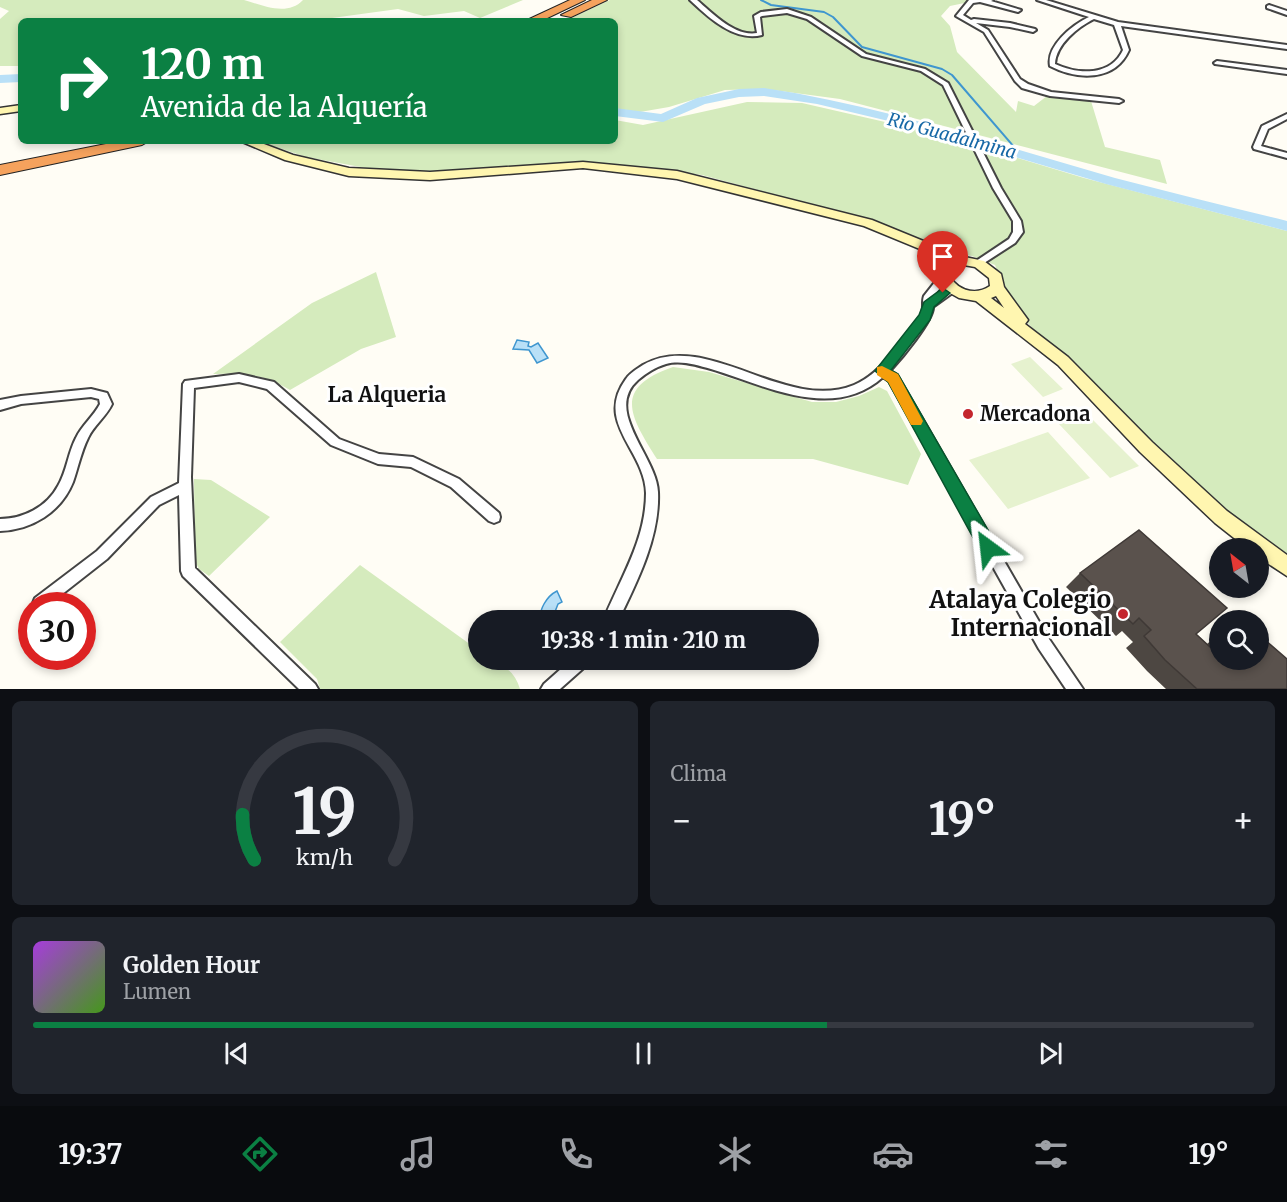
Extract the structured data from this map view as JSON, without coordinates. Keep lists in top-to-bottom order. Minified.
{"districts":["La Alqueria"],"water":["Rio Guadalmina"],"places":["Mercadona","Atalaya Colegio Internacional"],"north":"top left","page":{"turn":["120 m","Avenida de la Alquería"],"limit":"30","trip":"19:38 · 1 min · 210 m","tile":"Clima","heat":["−","19°","+"],"song":["Golden Hour","Lumen"],"tabs":["19:37","19°"],"gauge":["19","km/h"]}}
